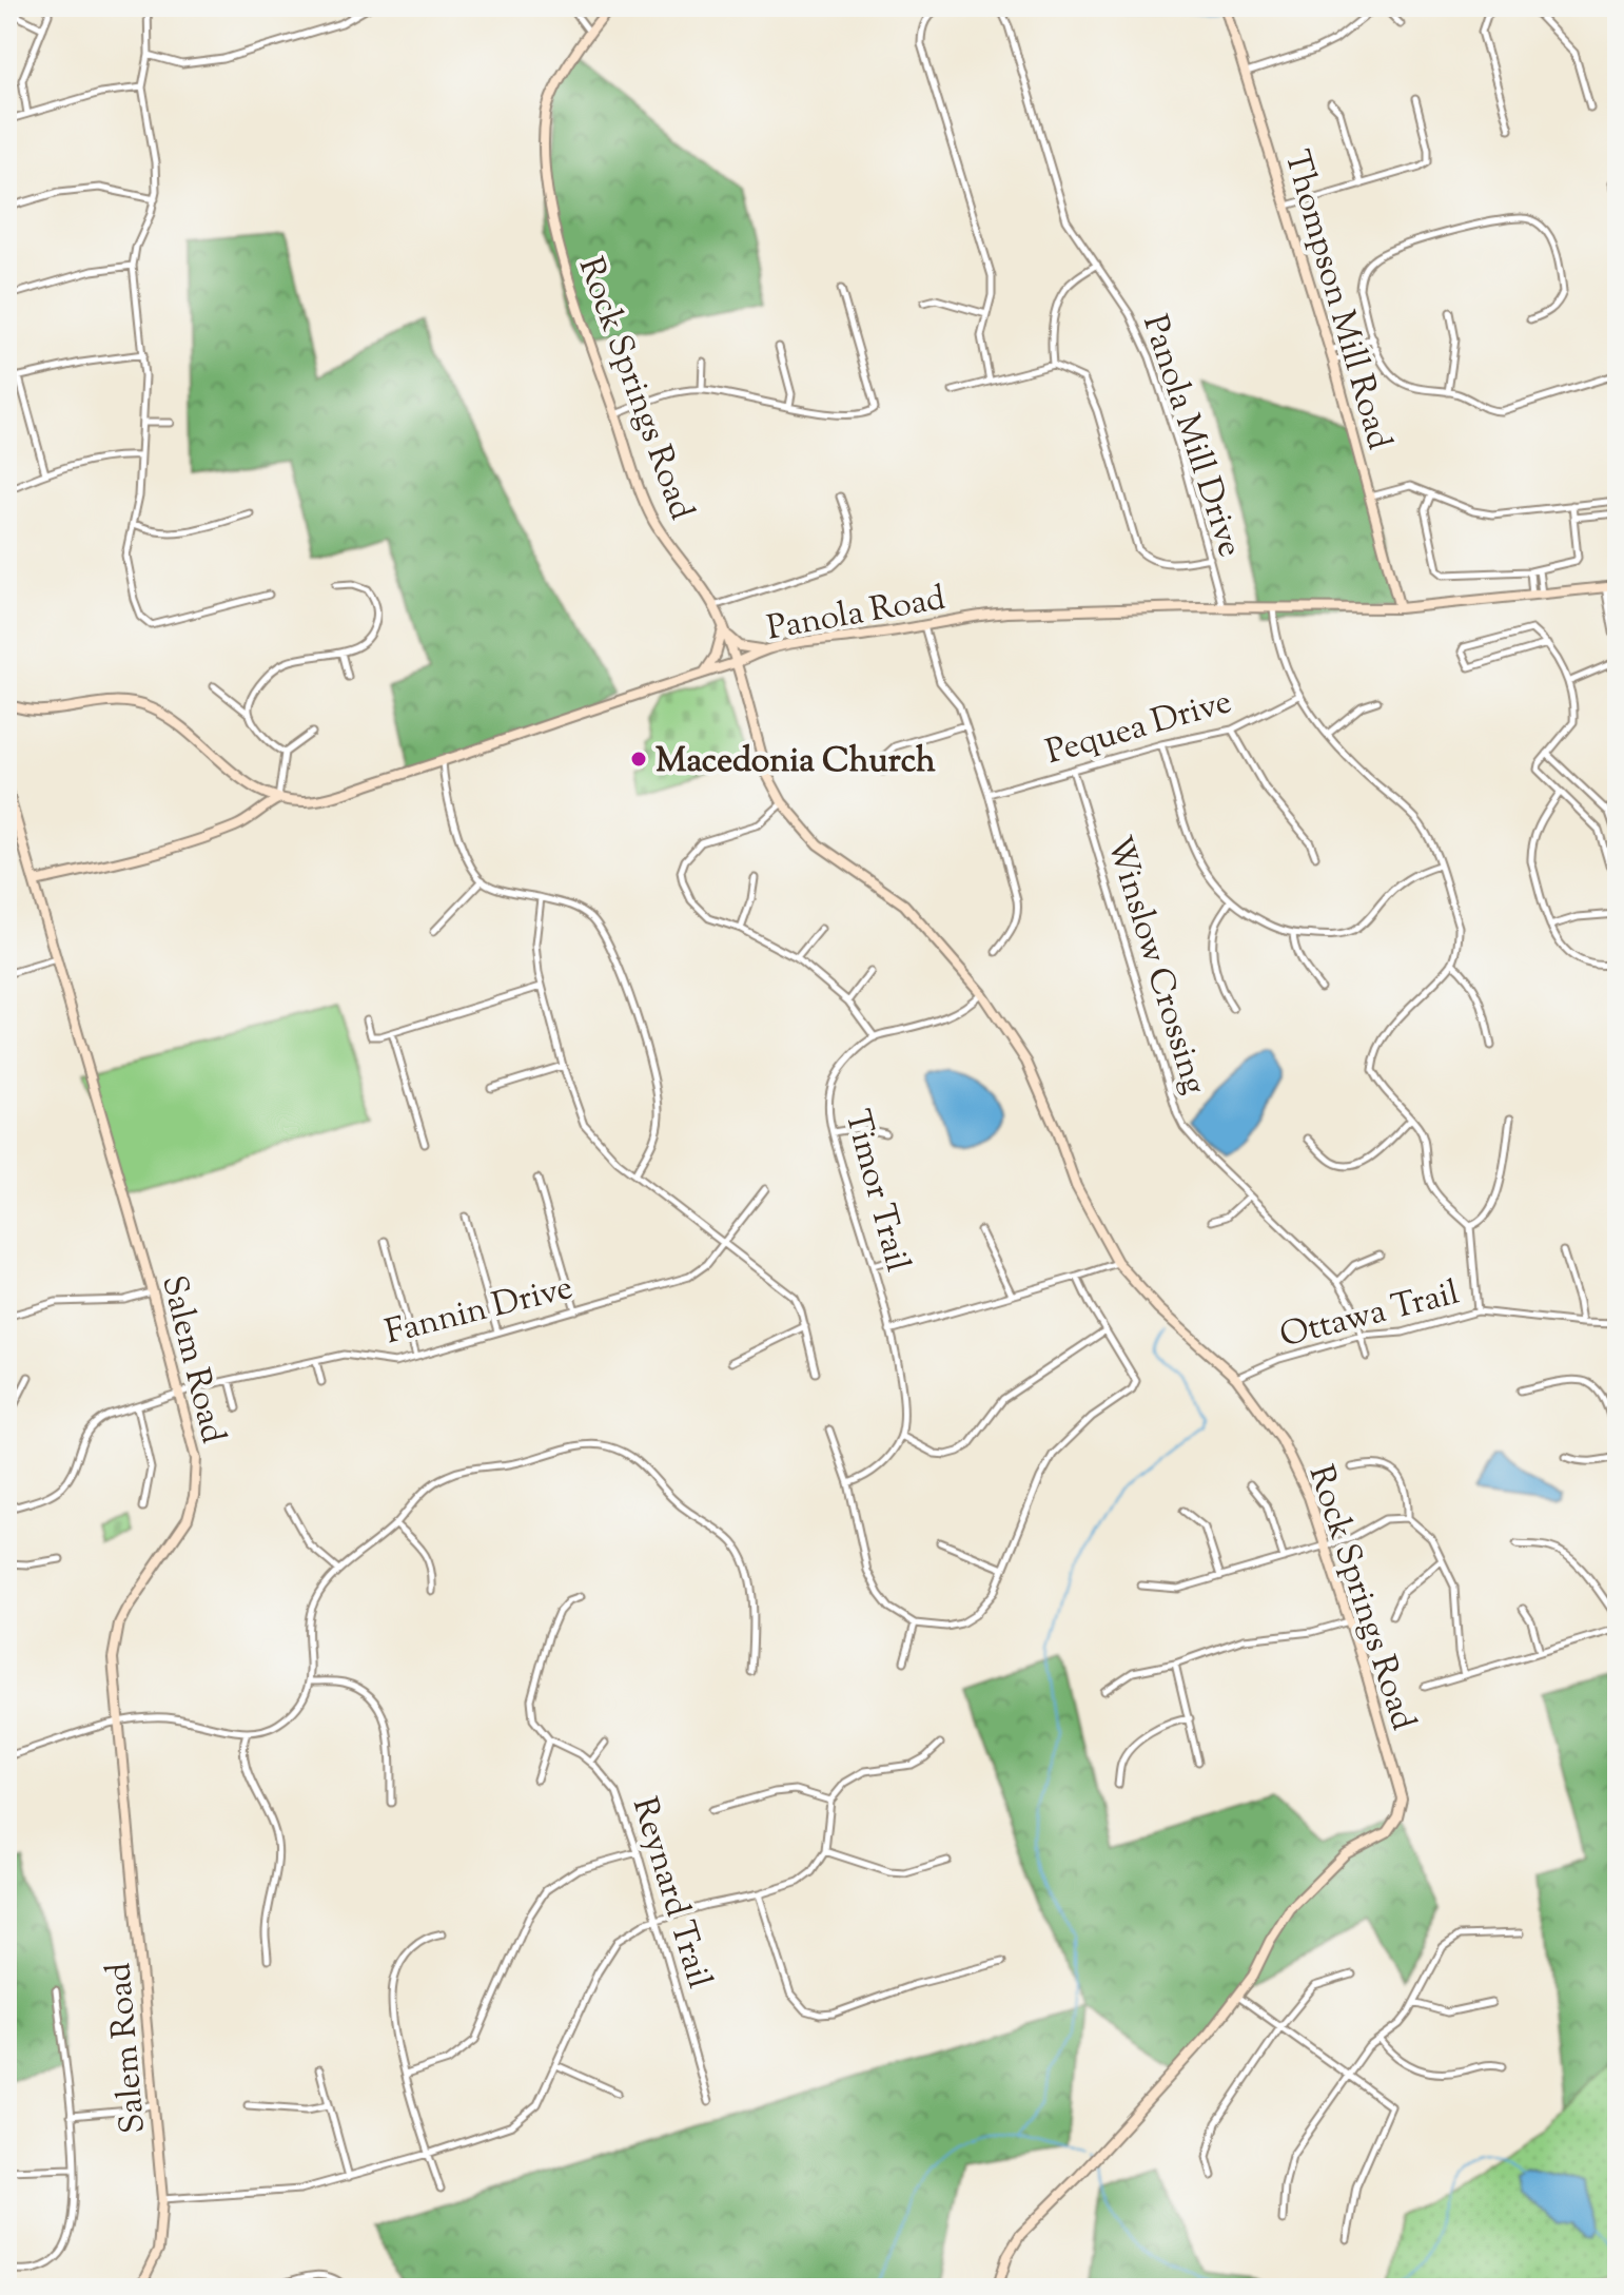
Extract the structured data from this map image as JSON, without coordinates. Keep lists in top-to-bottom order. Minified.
{"streets":{"street":["Thompson Mill Road","Rock Springs Road","Panola Mill Drive","Panola Road","Pequea Drive","Winslow Crossing","Timor Trail","Fannin Drive","Ottawa Trail","Salem Road","Reynard Trail"]},"crossings":[["Thompson Mill Road","Panola Road"],["Rock Springs Road","Panola Road"],["Rock Springs Road","Ottawa Trail"],["Panola Mill Drive","Panola Road"],["Pequea Drive","Winslow Crossing"],["Winslow Crossing","Ottawa Trail"],["Fannin Drive","Salem Road"]],"places":["Macedonia Church"]}
